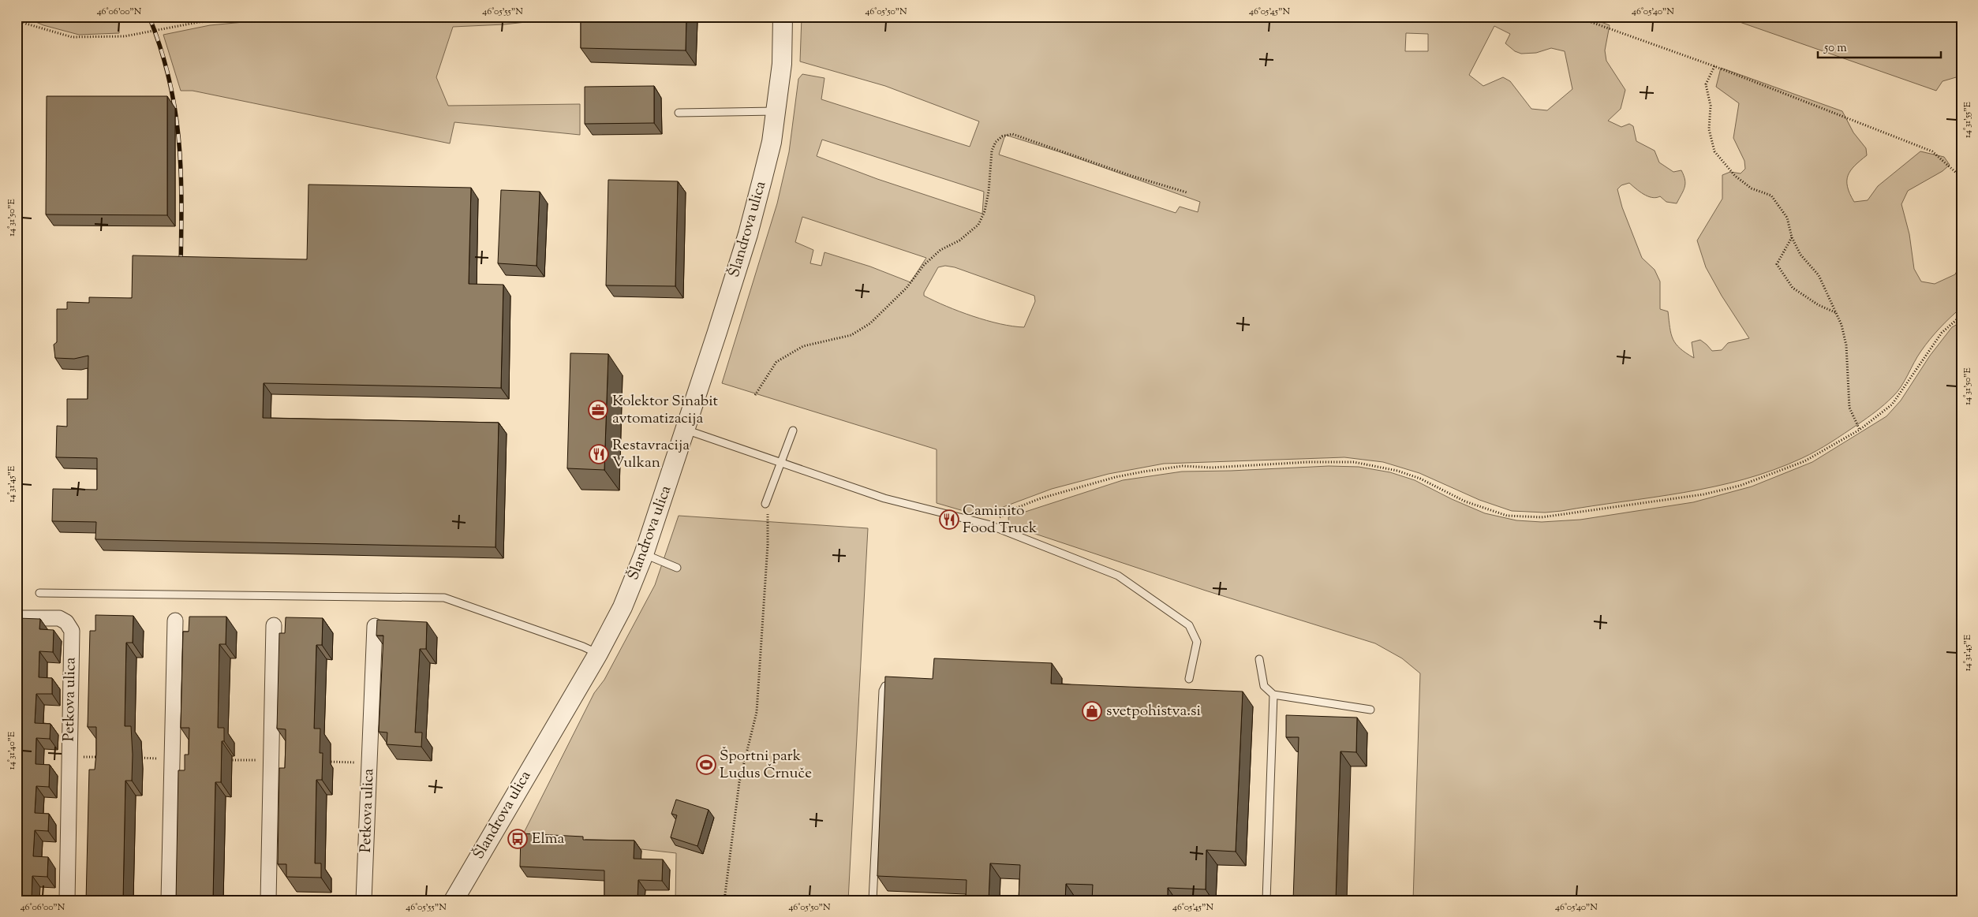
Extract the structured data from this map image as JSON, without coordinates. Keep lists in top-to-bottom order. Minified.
{"streets":{"street":["Šlandrova ulica","Petkova ulica"]},"places":{"office":["Kolektor Sinabit avtomatizacija"],"restaurant":["Restavracija Vulkan","Caminito Food Truck"],"shop":["svetpohistva.si"],"sports":["Športni park Ludus Črnuče"],"bus stop":["Elma"]},"scale_bar":"50 m","coordinates":["46°06'00\"N","46°05'55\"N","46°05'50\"N","46°05'45\"N","46°05'40\"N","14°31'55\"E","14°31'50\"E","14°31'45\"E","14°31'40\"E"]}
